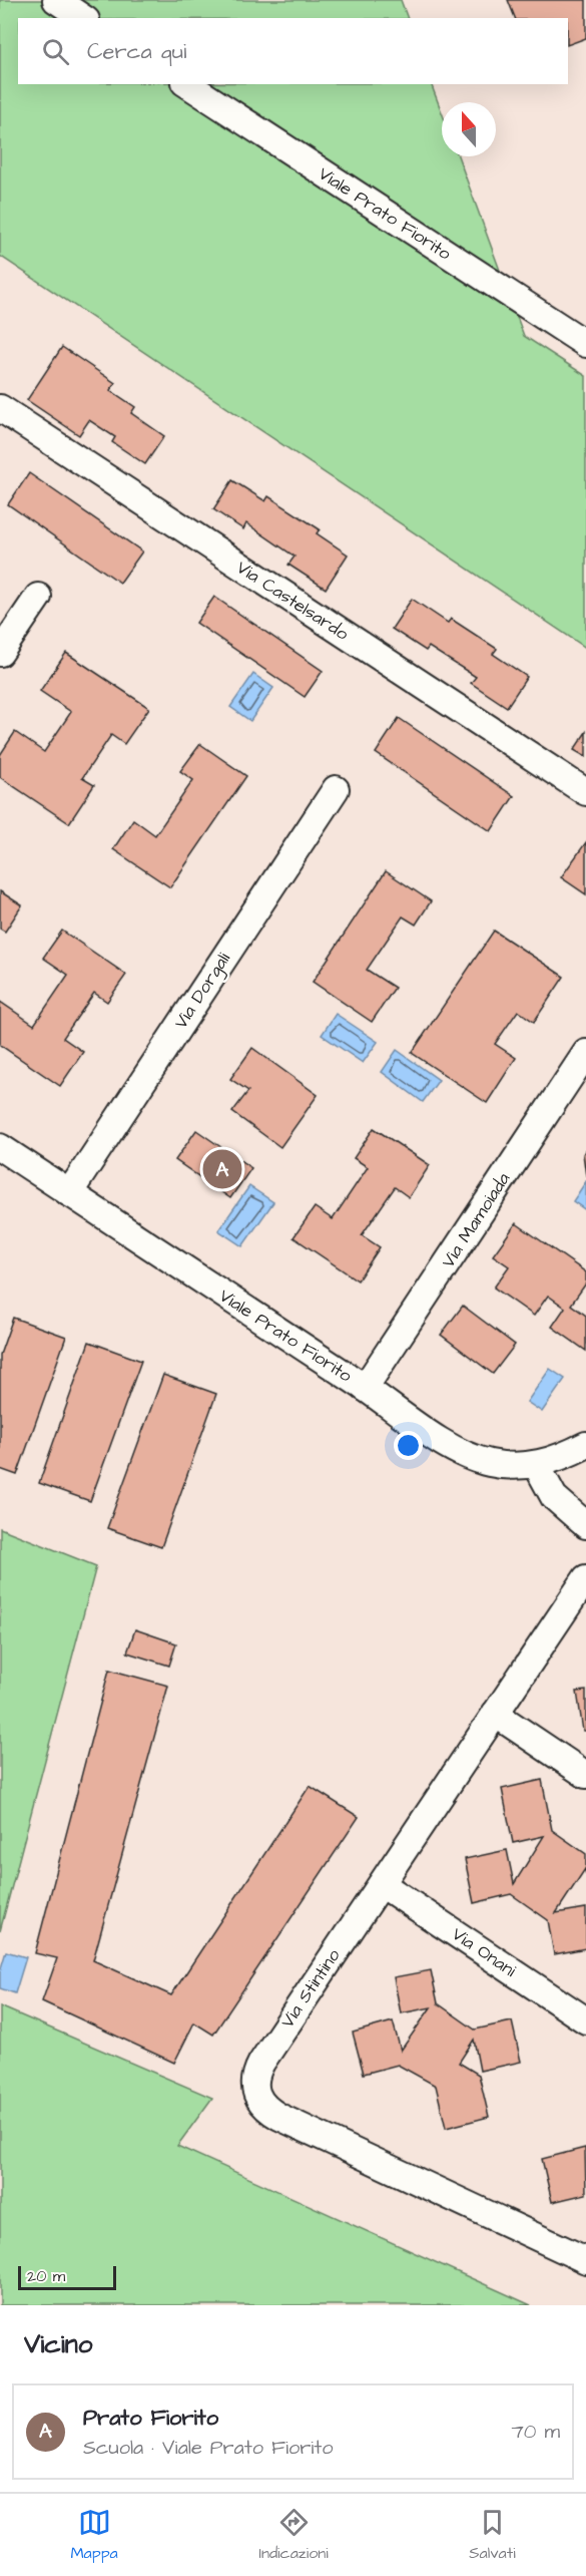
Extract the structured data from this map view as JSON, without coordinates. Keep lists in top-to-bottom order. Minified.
{"streets":{"street":["Viale Prato Fiorito","Via Castelsardo","Via Dorgali","Via Mamoiada","Via Onani","Via Stintino"]},"crossings":[["Viale Prato Fiorito","Via Dorgali"],["Viale Prato Fiorito","Via Mamoiada"],["Via Onani","Via Stintino"]],"scale_bar":"20 m","north":"top","page":{"search":"Cerca qui","pins":"A","scale":"20 m","heading":"Vicino","list":[{"mark":"A","name":"Prato Fiorito","note":"Scuola · Viale Prato Fiorito","value":"70 m"}],"nav":["Mappa","Indicazioni","Salvati"]}}
